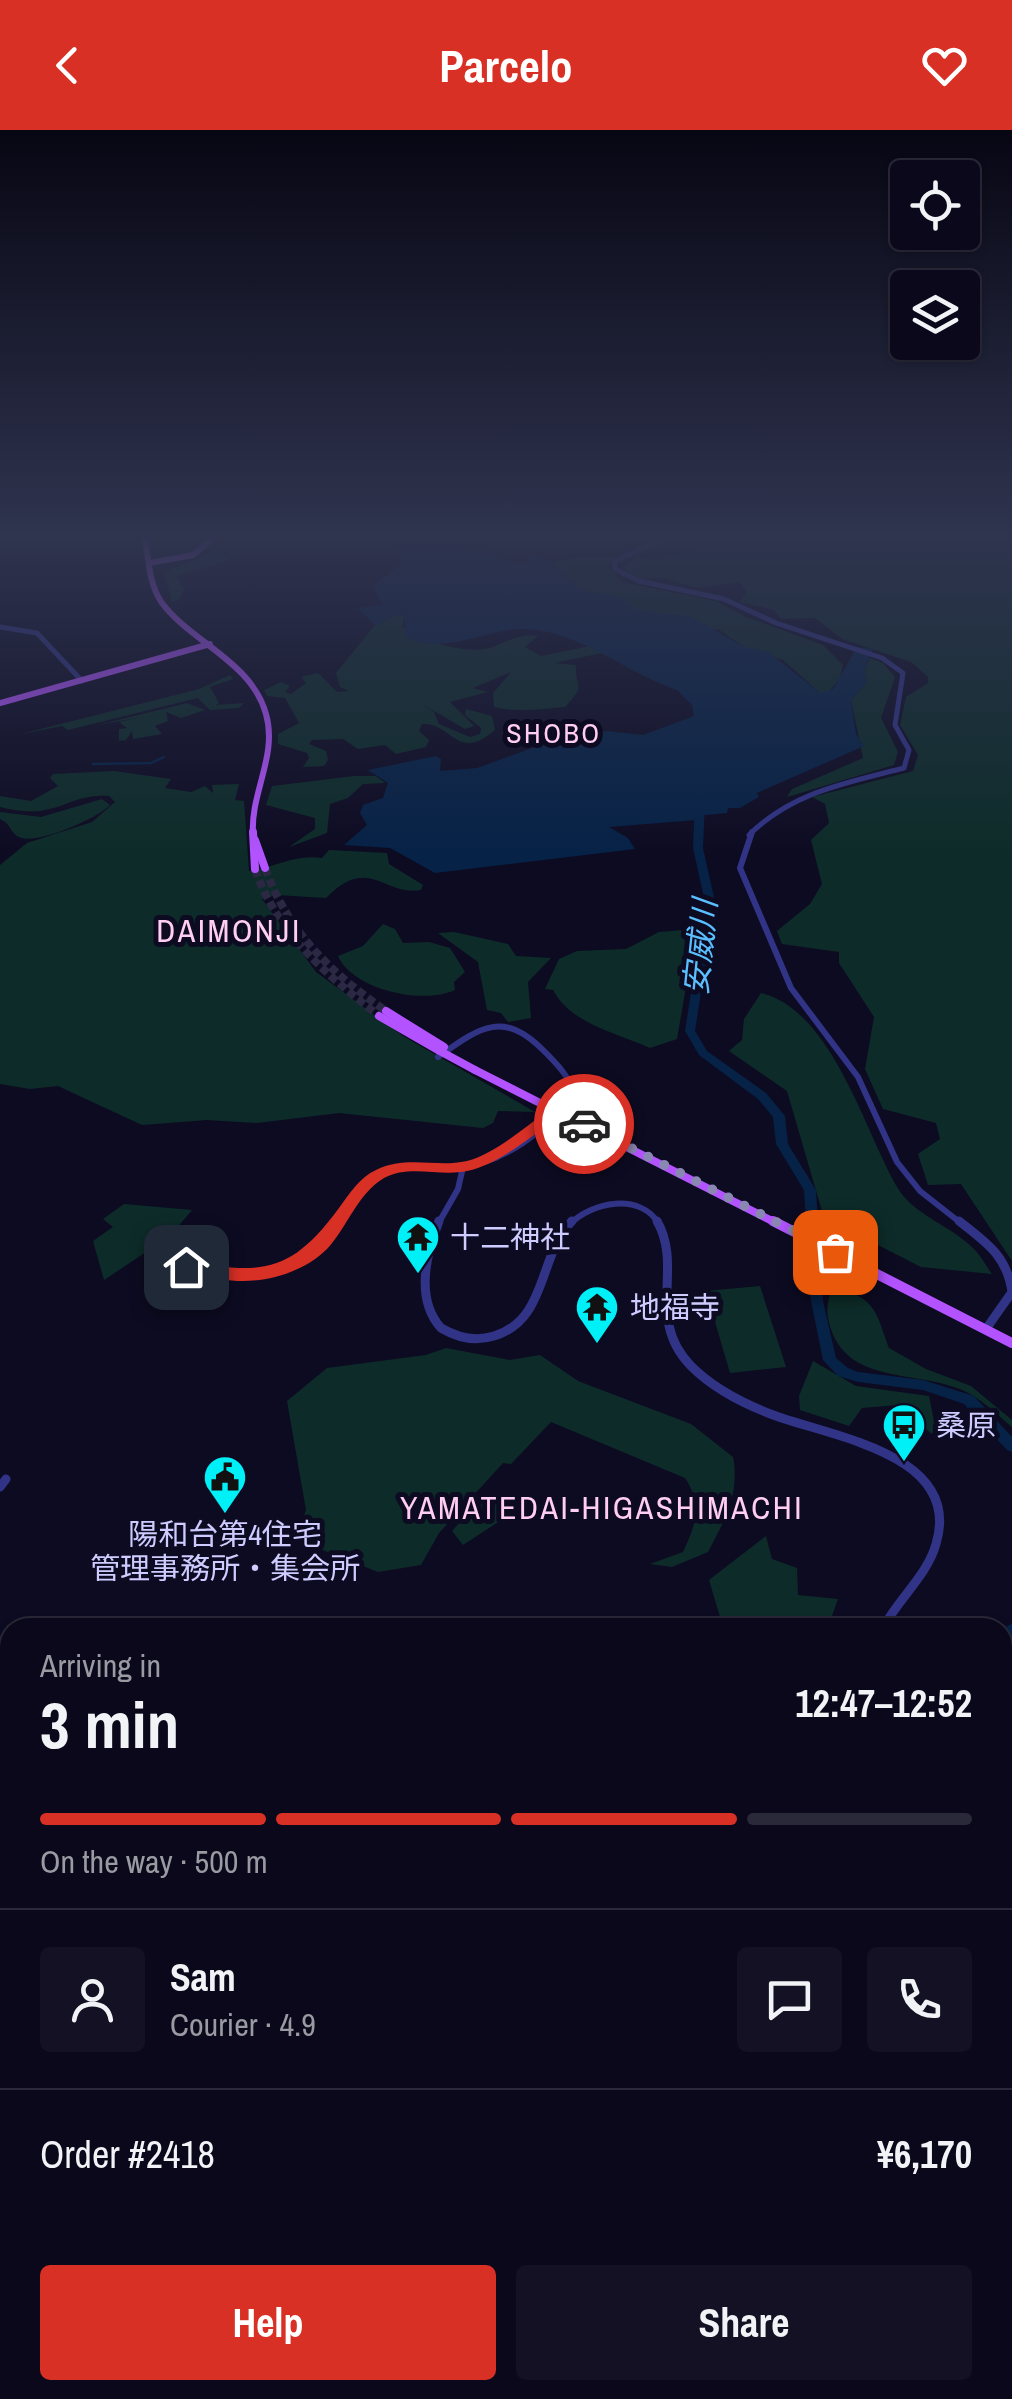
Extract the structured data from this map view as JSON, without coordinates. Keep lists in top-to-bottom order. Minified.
{"districts":["SHOBO","DAIMONJI","YAMATEDAI-HIGASHIMACHI"],"water":["安威川"],"places":{"temple":["十二神社","地福寺"],"bus stop":["桑原"],"public building":["陽和台第4住宅 管理事務所・集会所"]},"page":{"header":"Parcelo","heading":["3 min","Arriving in","12:47–12:52"],"panel":["Sam","Courier · 4.9","Order #2418","¥6,170"],"bar":"On the way · 500 m","buttons":["Help","Share"]}}
